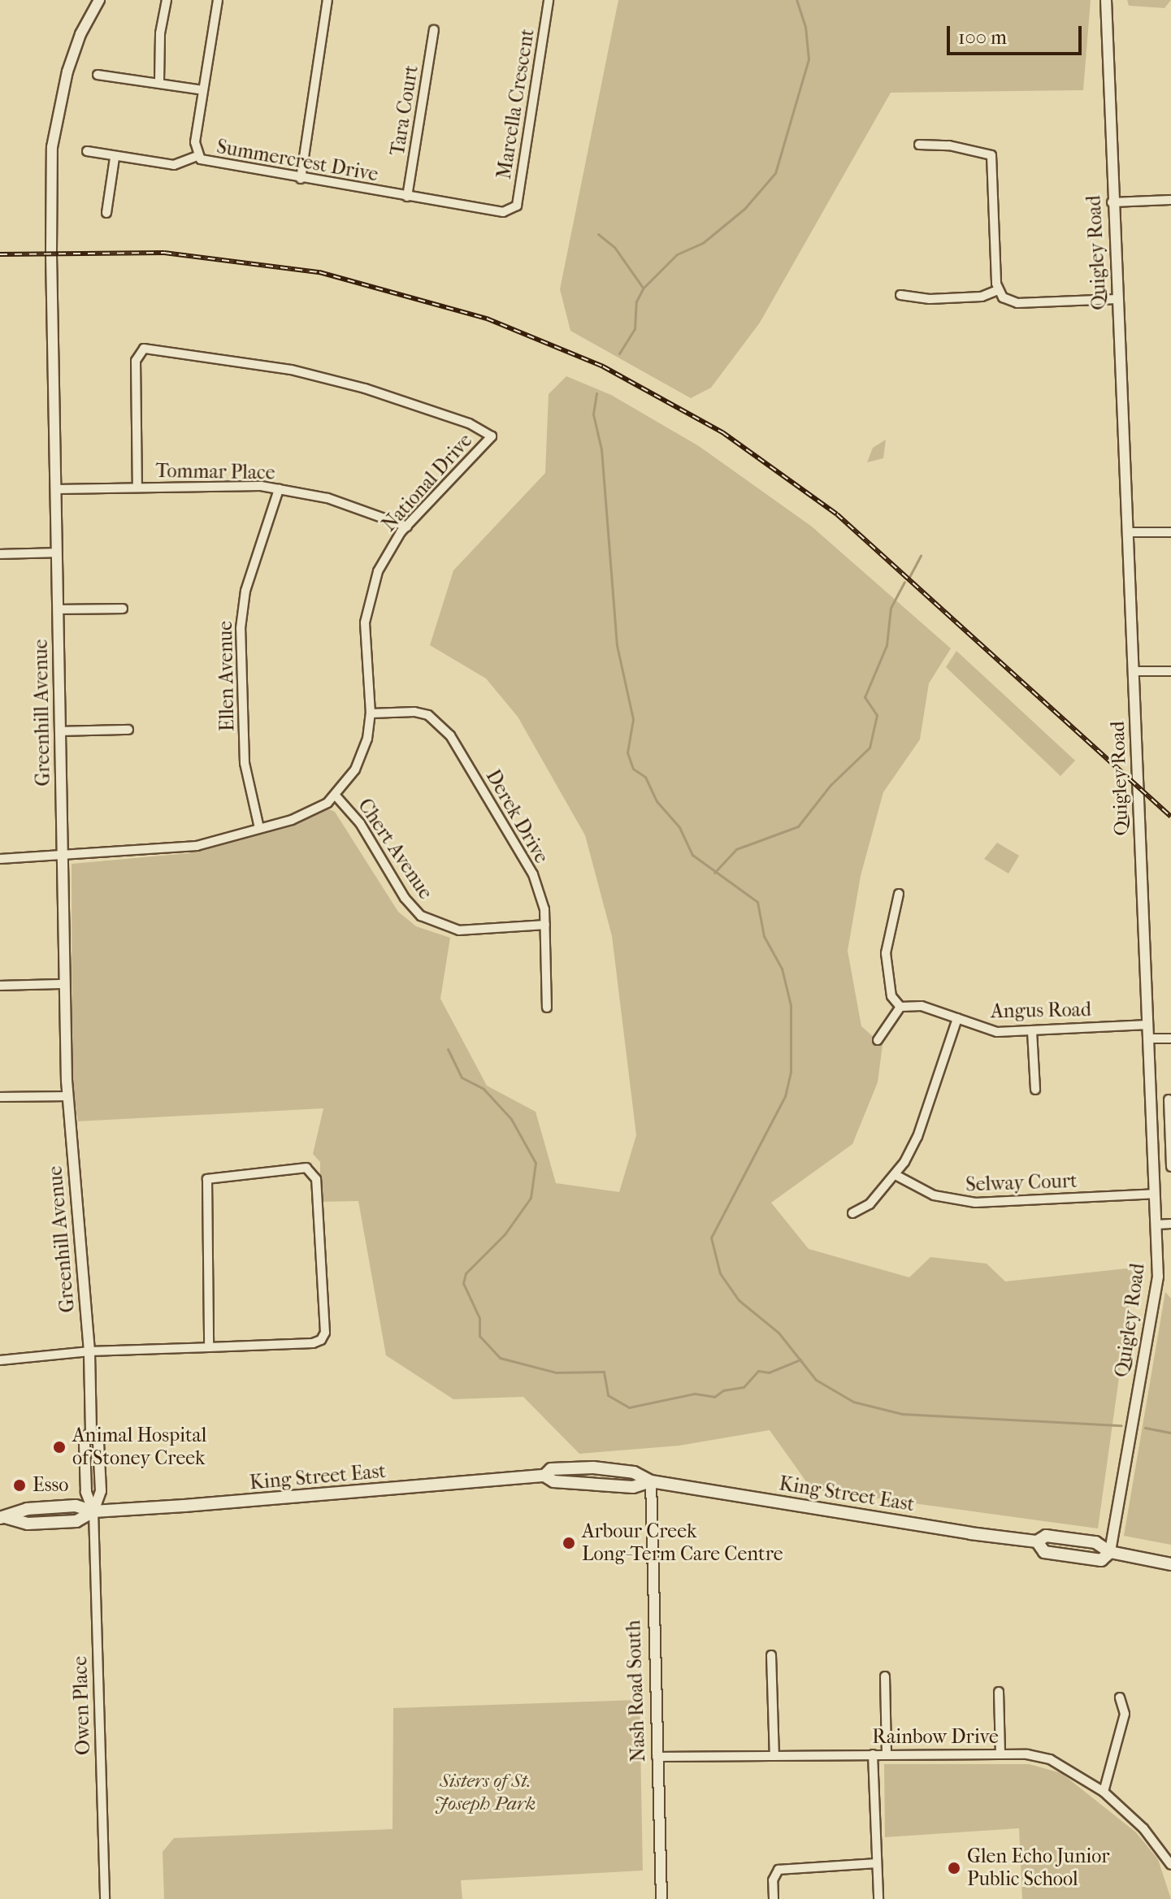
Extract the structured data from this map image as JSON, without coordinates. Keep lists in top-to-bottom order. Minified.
{"streets":{"main road":["King Street East"],"street":["Marcella Crescent","Tara Court","Summercrest Drive","Quigley Road","Tommar Place","National Drive","Ellen Avenue","Greenhill Avenue","Derek Drive","Chert Avenue","Angus Road","Selway Court","Nash Road South","Owen Place","Rainbow Drive"]},"crossings":[["Marcella Crescent","Summercrest Drive"],["Tara Court","Summercrest Drive"],["Quigley Road","Angus Road"],["Quigley Road","Selway Court"],["Quigley Road","King Street East"],["Tommar Place","National Drive"],["Tommar Place","Ellen Avenue"],["Tommar Place","Greenhill Avenue"],["National Drive","Ellen Avenue"],["National Drive","Greenhill Avenue"],["National Drive","Derek Drive"],["National Drive","Chert Avenue"],["Greenhill Avenue","King Street East"],["Greenhill Avenue","Owen Place"],["Derek Drive","Chert Avenue"],["King Street East","Nash Road South"],["King Street East","Owen Place"],["Nash Road South","Rainbow Drive"]],"parks":["Sisters of St. Joseph Park"],"places":["Animal Hospital of Stoney Creek","Esso","Arbour Creek Long-Term Care Centre","Glen Echo Junior Public School"],"scale_bar":"100 m"}
